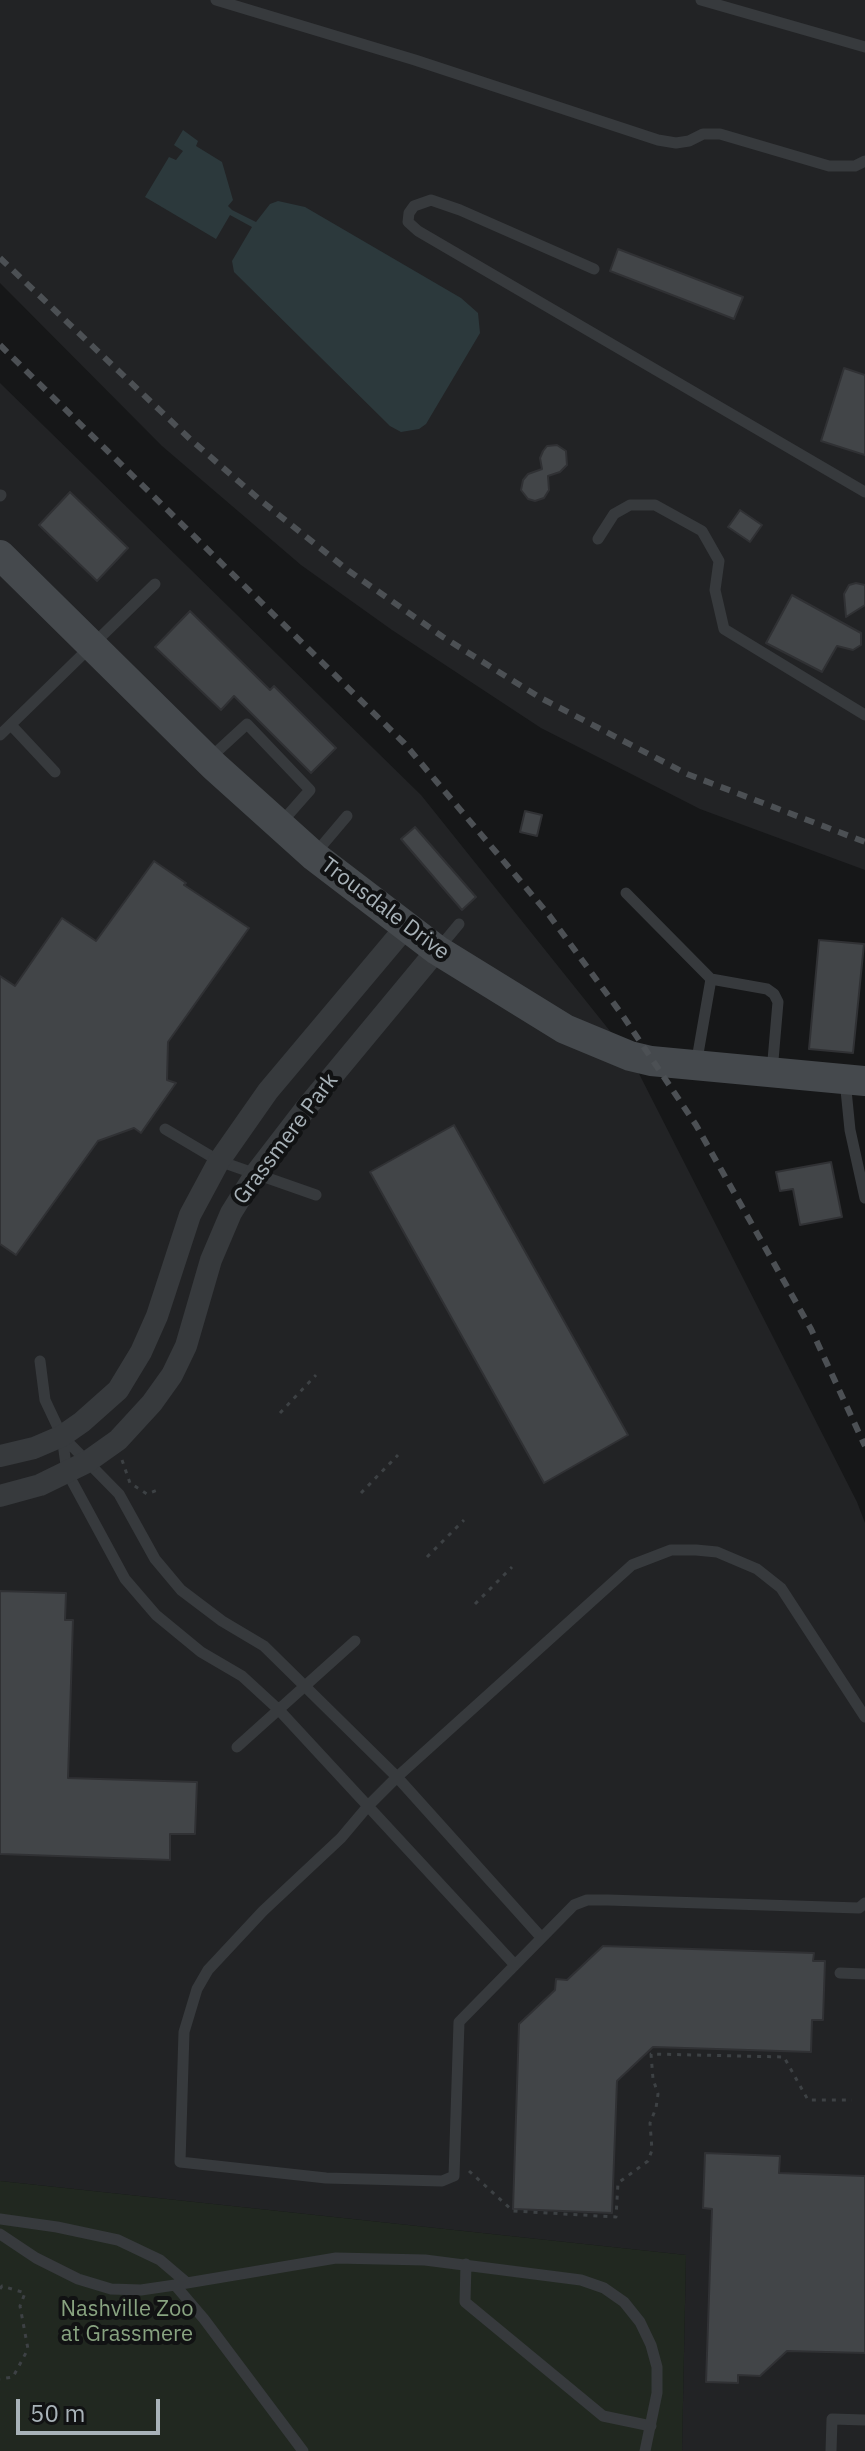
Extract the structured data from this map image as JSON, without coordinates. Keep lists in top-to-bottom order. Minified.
{"streets":{"street":["Trousdale Drive","Grassmere Park"]},"crossings":[["Trousdale Drive","Grassmere Park"]],"parks":["Nashville Zoo at Grassmere"],"scale_bar":"50 m"}
